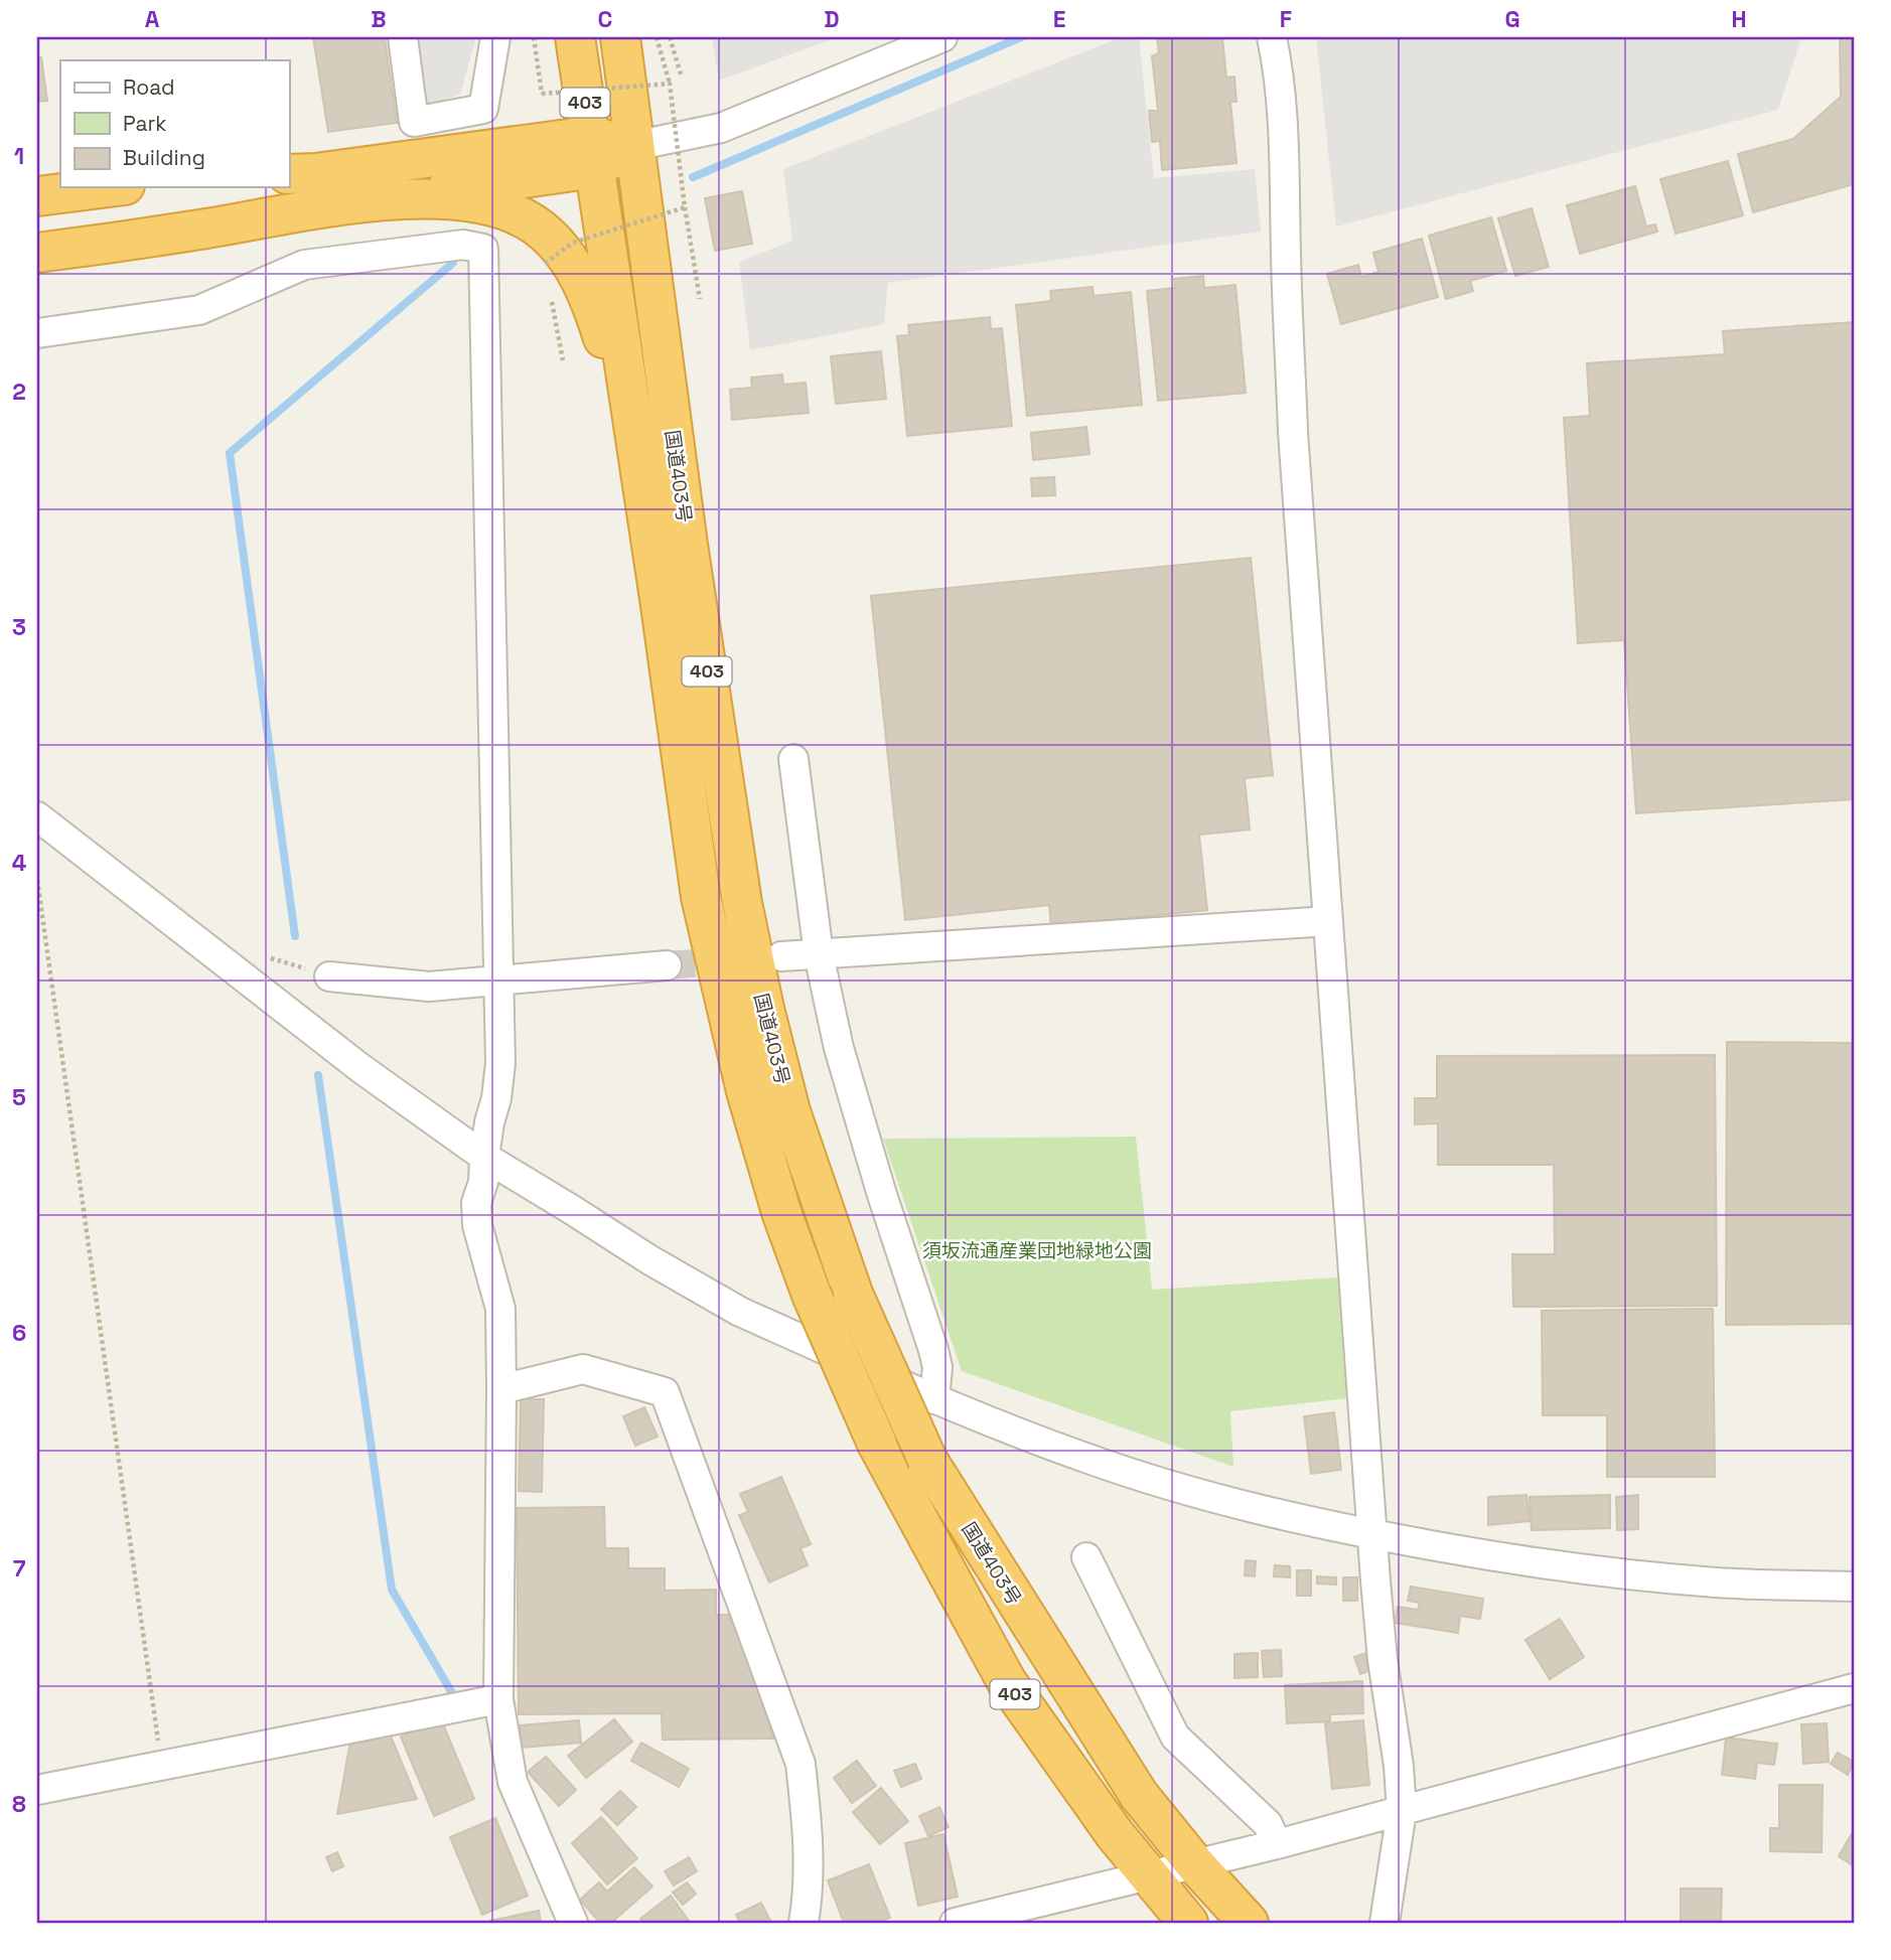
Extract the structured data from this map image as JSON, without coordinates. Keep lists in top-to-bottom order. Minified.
{"streets":{"highway":["403","国道403号"]},"parks":["須坂流通産業団地緑地公園"],"legend":["Road","Park","Building"],"grid":{"columns":["A","B","C","D","E","F","G","H"],"rows":["1","2","3","4","5","6","7","8"]}}
